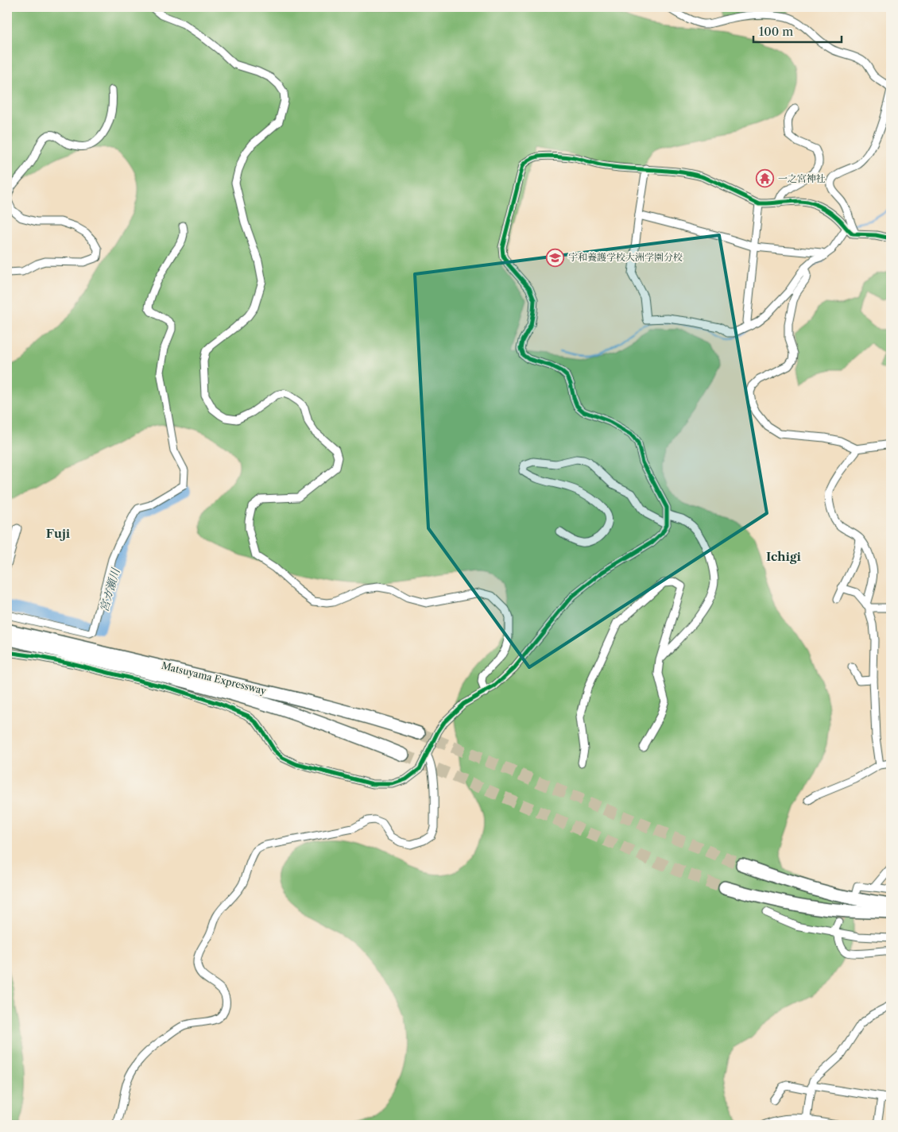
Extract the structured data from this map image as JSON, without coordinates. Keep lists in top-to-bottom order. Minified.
{"streets":{"highway":["Matsuyama Expressway"]},"districts":["Fuji","Ichigi"],"water":["宮ガ瀬川"],"places":{"temple":["一之宮神社"],"school or university":["宇和養護学校大洲学園分校"]},"scale_bar":"100 m"}
